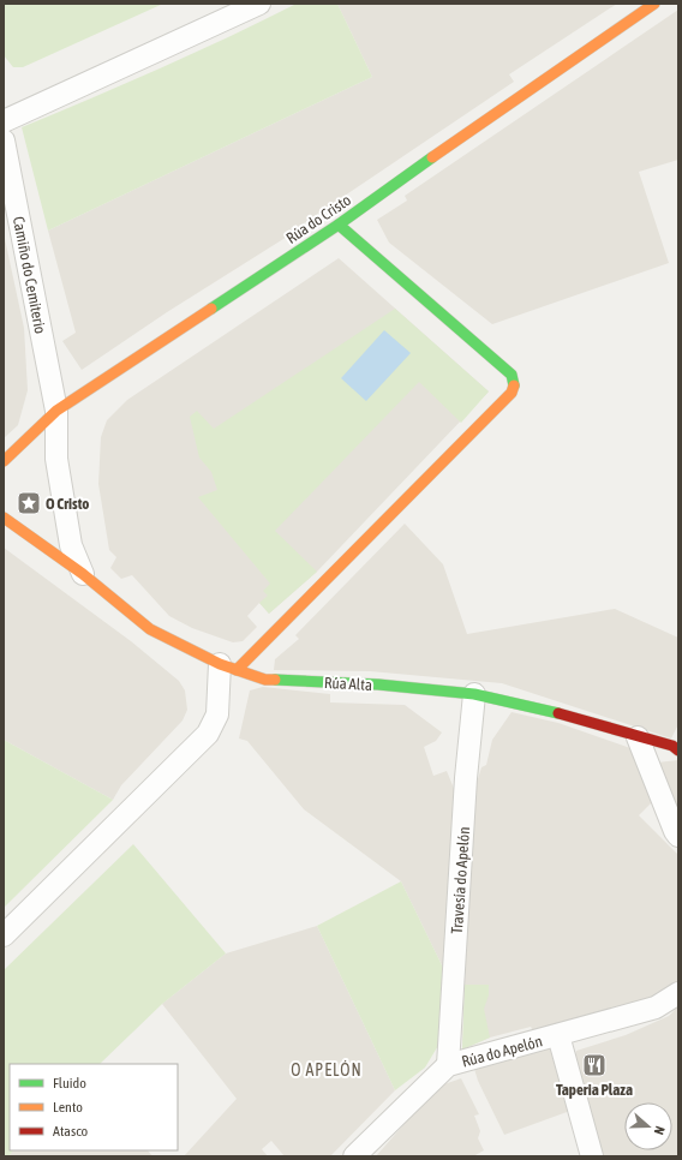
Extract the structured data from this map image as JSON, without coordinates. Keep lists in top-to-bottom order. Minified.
{"streets":{"street":["Rúa do Cristo","Camiño do Cemiterio","Rúa Alta","Travesía do Apelón","Rúa do Apelón"]},"crossings":[["Rúa do Cristo","Camiño do Cemiterio"],["Rúa do Cristo","Rúa Alta"],["Camiño do Cemiterio","Rúa Alta"],["Rúa Alta","Travesía do Apelón"],["Travesía do Apelón","Rúa do Apelón"]],"districts":["O APELÓN"],"places":{"place":["O Cristo"],"restaurant":["Taperia Plaza"]},"legend":["Fluido","Lento","Atasco"],"north":"right"}
